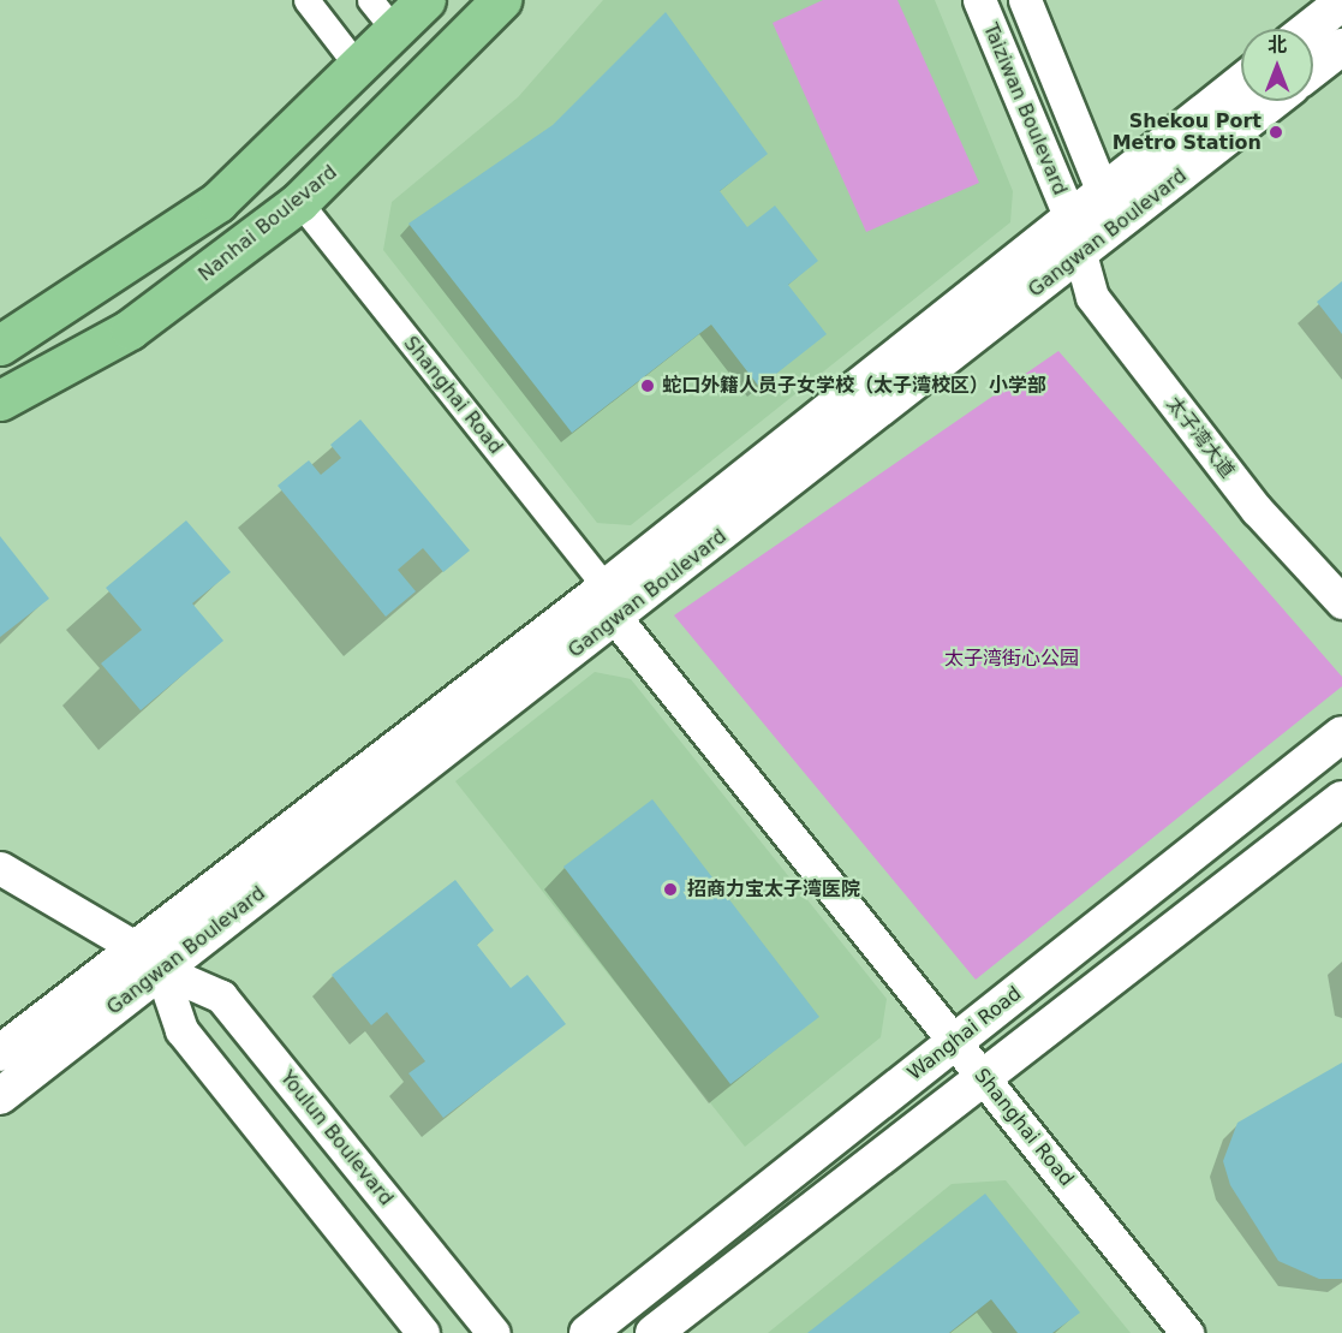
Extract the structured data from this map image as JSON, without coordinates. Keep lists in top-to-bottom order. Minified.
{"streets":{"main road":["Nanhai Boulevard","Gangwan Boulevard","Wanghai Road"],"street":["Taiziwan Boulevard","Shanghai Road","太子湾大道","Youlun Boulevard"]},"crossings":[["Taiziwan Boulevard","Gangwan Boulevard"],["Taiziwan Boulevard","太子湾大道"],["Nanhai Boulevard","Shanghai Road"],["Gangwan Boulevard","Shanghai Road"],["Gangwan Boulevard","太子湾大道"],["Gangwan Boulevard","Youlun Boulevard"],["Shanghai Road","Wanghai Road"]],"parks":["太子湾街心公园"],"places":["Shekou Port Metro Station","蛇口外籍人员子女学校（太子湾校区）小学部","招商力宝太子湾医院"],"north":"top"}
